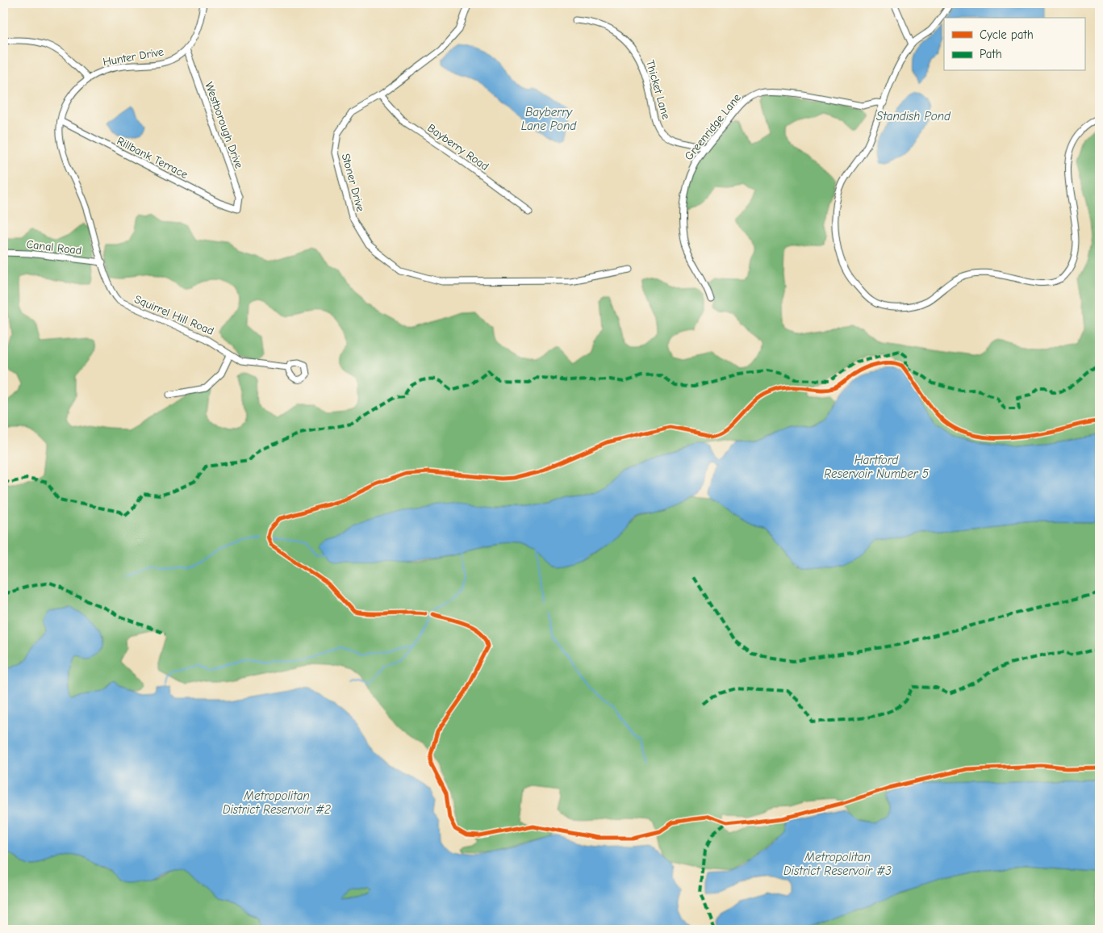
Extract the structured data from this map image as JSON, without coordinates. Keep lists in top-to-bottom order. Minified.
{"streets":{"street":["Hunter Drive","Thicket Lane","Westborough Drive","Greenridge Lane","Bayberry Road","Rillbank Terrace","Stoner Drive","Canal Road","Squirrel Hill Road"]},"crossings":[["Hunter Drive","Westborough Drive"],["Hunter Drive","Rillbank Terrace"],["Hunter Drive","Canal Road"],["Hunter Drive","Squirrel Hill Road"],["Thicket Lane","Greenridge Lane"],["Westborough Drive","Rillbank Terrace"],["Bayberry Road","Stoner Drive"],["Canal Road","Squirrel Hill Road"]],"water":["Bayberry Lane Pond","Standish Pond","Hartford Reservoir Number 5","Metropolitan District Reservoir #2","Metropolitan District Reservoir #3"],"legend":["Cycle path","Path"]}
